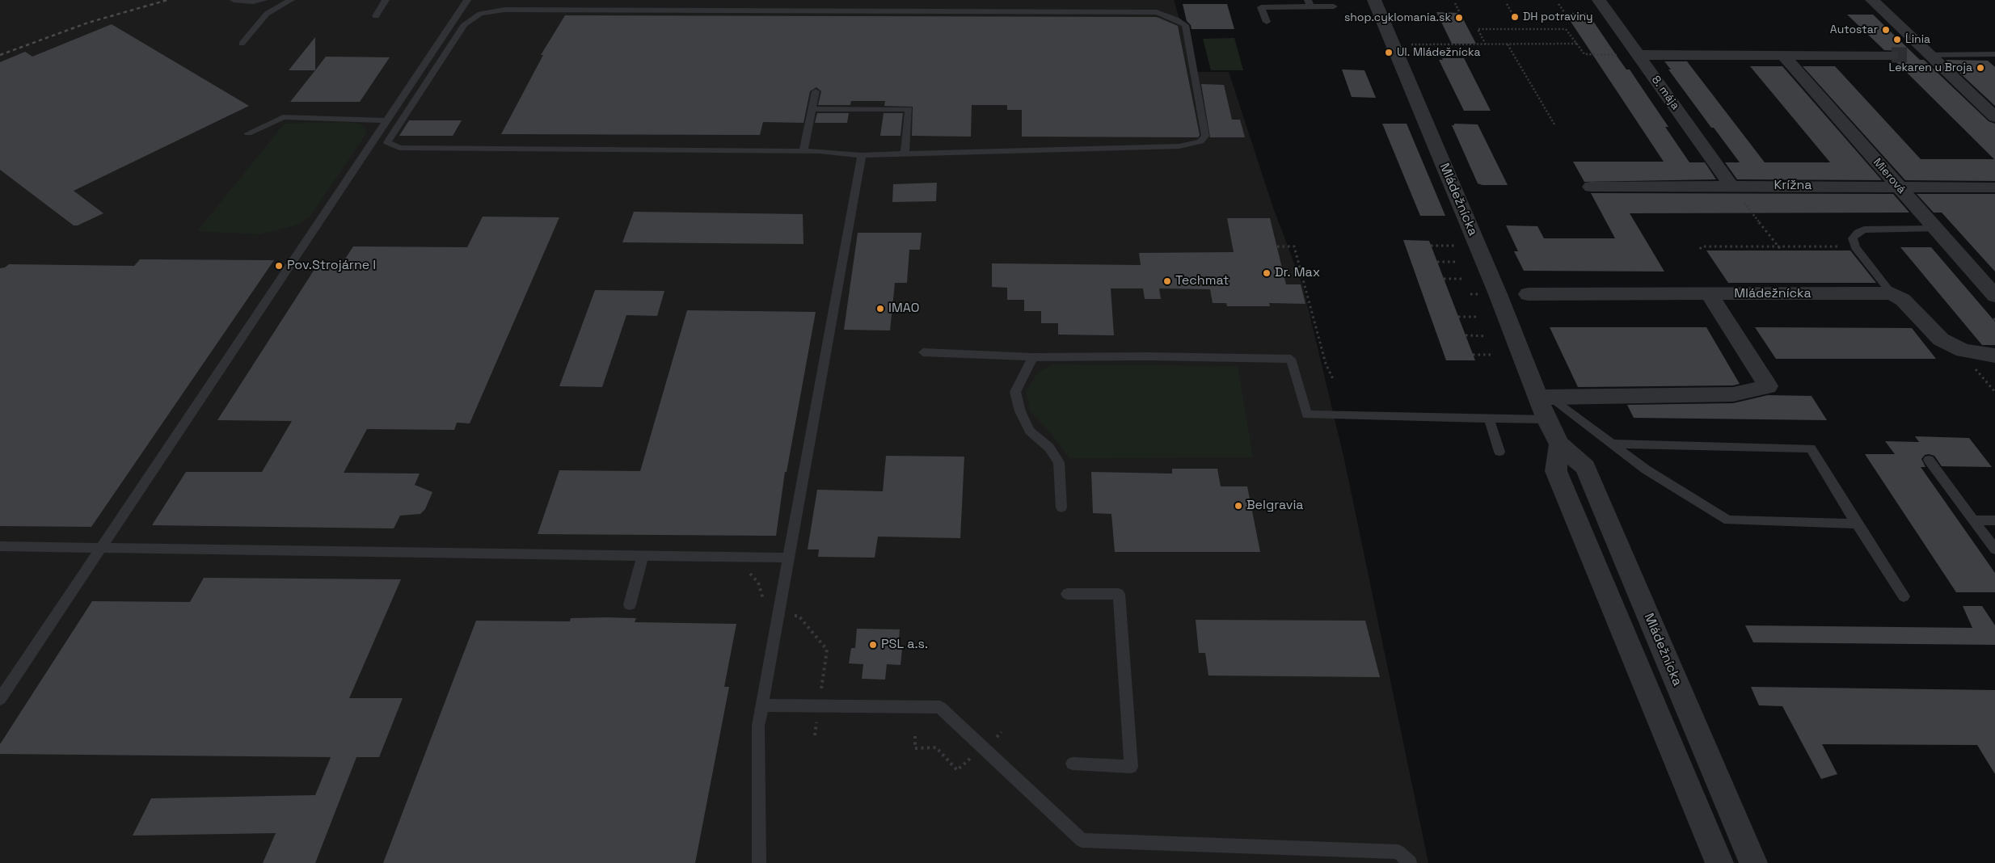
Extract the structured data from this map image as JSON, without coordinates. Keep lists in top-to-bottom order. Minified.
{"streets":{"street":["8. mája","Mierová","Krížna","Mládežnícka"]},"crossings":[["8. mája","Krížna"],["Mierová","Krížna"]],"places":["DH potraviny","shop.cyklomania.sk","Autostar","Ĺinia","Ul. Mládežnícka","Lekaren u Broja","Pov.Strojárne I","Dr. Max","Techmat","IMAO","Belgravia","PSL a.s."]}
